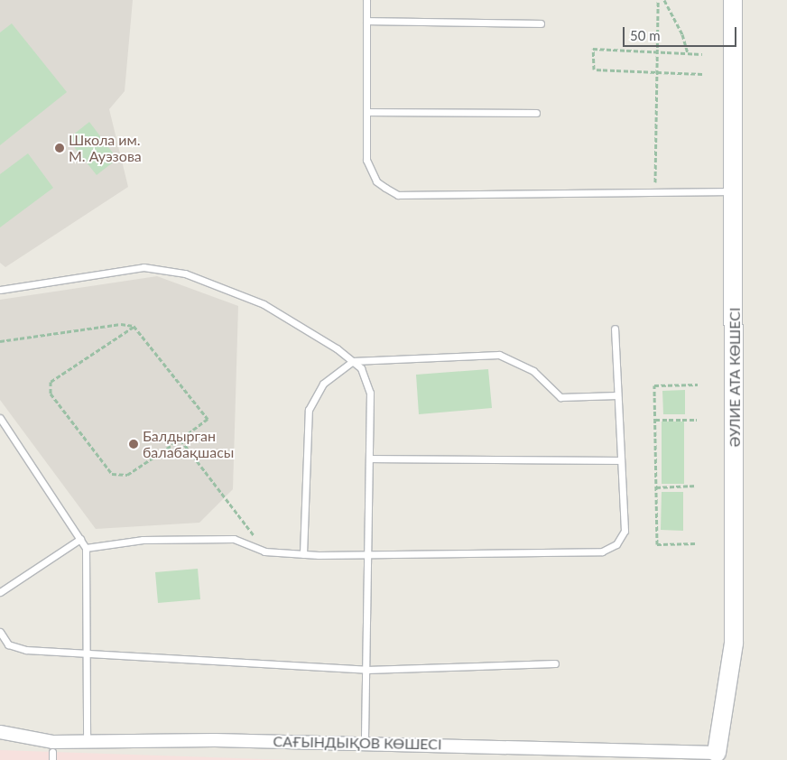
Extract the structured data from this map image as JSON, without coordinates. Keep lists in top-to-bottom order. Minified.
{"streets":{"main road":["ӘУЛИЕ АТА КӨШЕСІ"],"street":["САҒЫНДЫҚОВ КӨШЕСІ"]},"crossings":[["ӘУЛИЕ АТА КӨШЕСІ","САҒЫНДЫҚОВ КӨШЕСІ"]],"places":["Школа им. М. Ауэзова","Балдырган балабақшасы"],"scale_bar":"50 m"}
